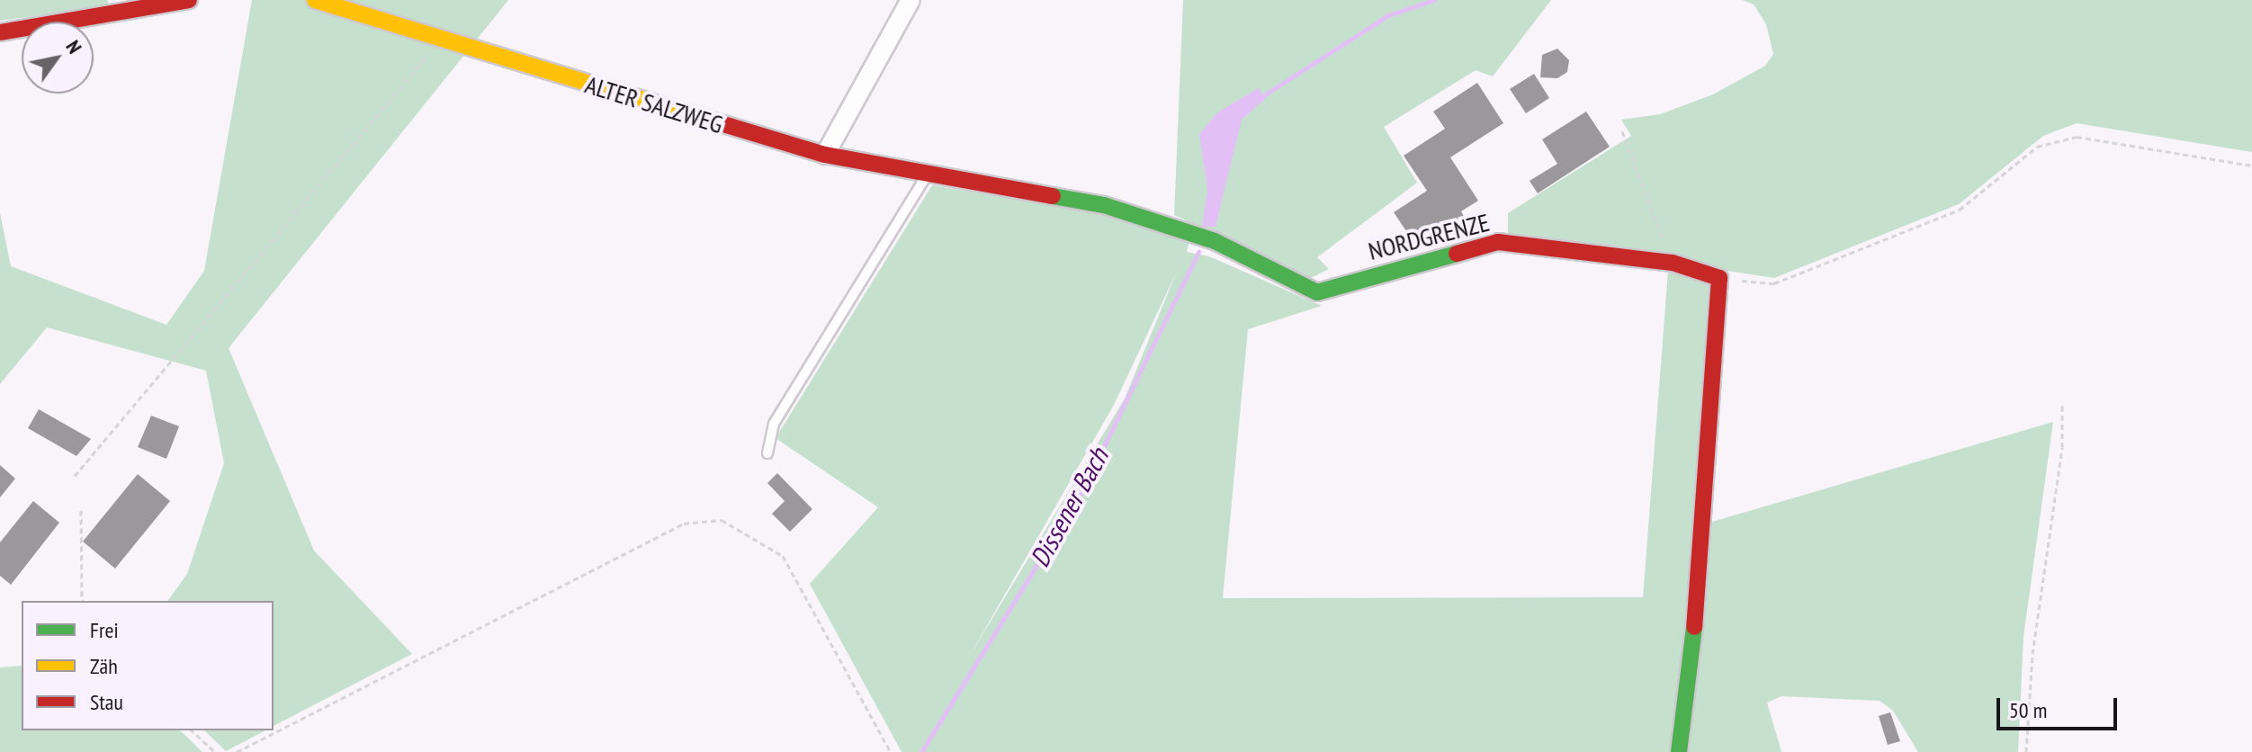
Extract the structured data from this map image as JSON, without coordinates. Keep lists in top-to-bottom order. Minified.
{"streets":{"street":["ALTER SALZWEG","NORDGRENZE"]},"crossings":[["ALTER SALZWEG","NORDGRENZE"]],"water":["Dissener Bach"],"legend":["Frei","Zäh","Stau"],"scale_bar":"50 m","north":"top right"}
